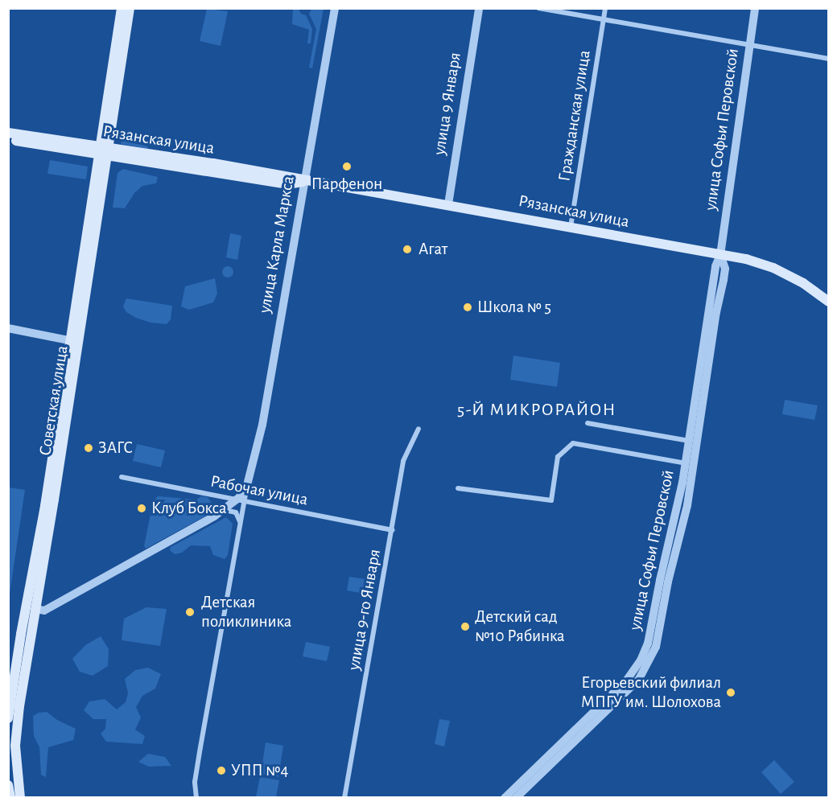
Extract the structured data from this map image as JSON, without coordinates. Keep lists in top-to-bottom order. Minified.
{"streets":{"main road":["Рязанская улица","Советская улица"],"street":["улица 9 Января","Гражданская улица","улица Софьи Перовской","улица Карла Маркса","Рабочая улица","улица 9-го Января"]},"crossings":[["улица 9 Января","Рязанская улица"],["Гражданская улица","Рязанская улица"],["улица Софьи Перовской","Рязанская улица"],["Рязанская улица","улица Карла Маркса"],["Рязанская улица","Советская улица"],["улица Карла Маркса","Советская улица"],["улица Карла Маркса","Рабочая улица"],["Рабочая улица","улица 9-го Января"]],"districts":["5-Й МИКРОРАЙОН"],"places":["Парфенон","Агат","Школа № 5","ЗАГС","Клуб Бокса","Детская поликлиника","Детский сад №10 Рябинка","Егорьевский филиал МПГУ им. Шолохова","УПП №4"]}
